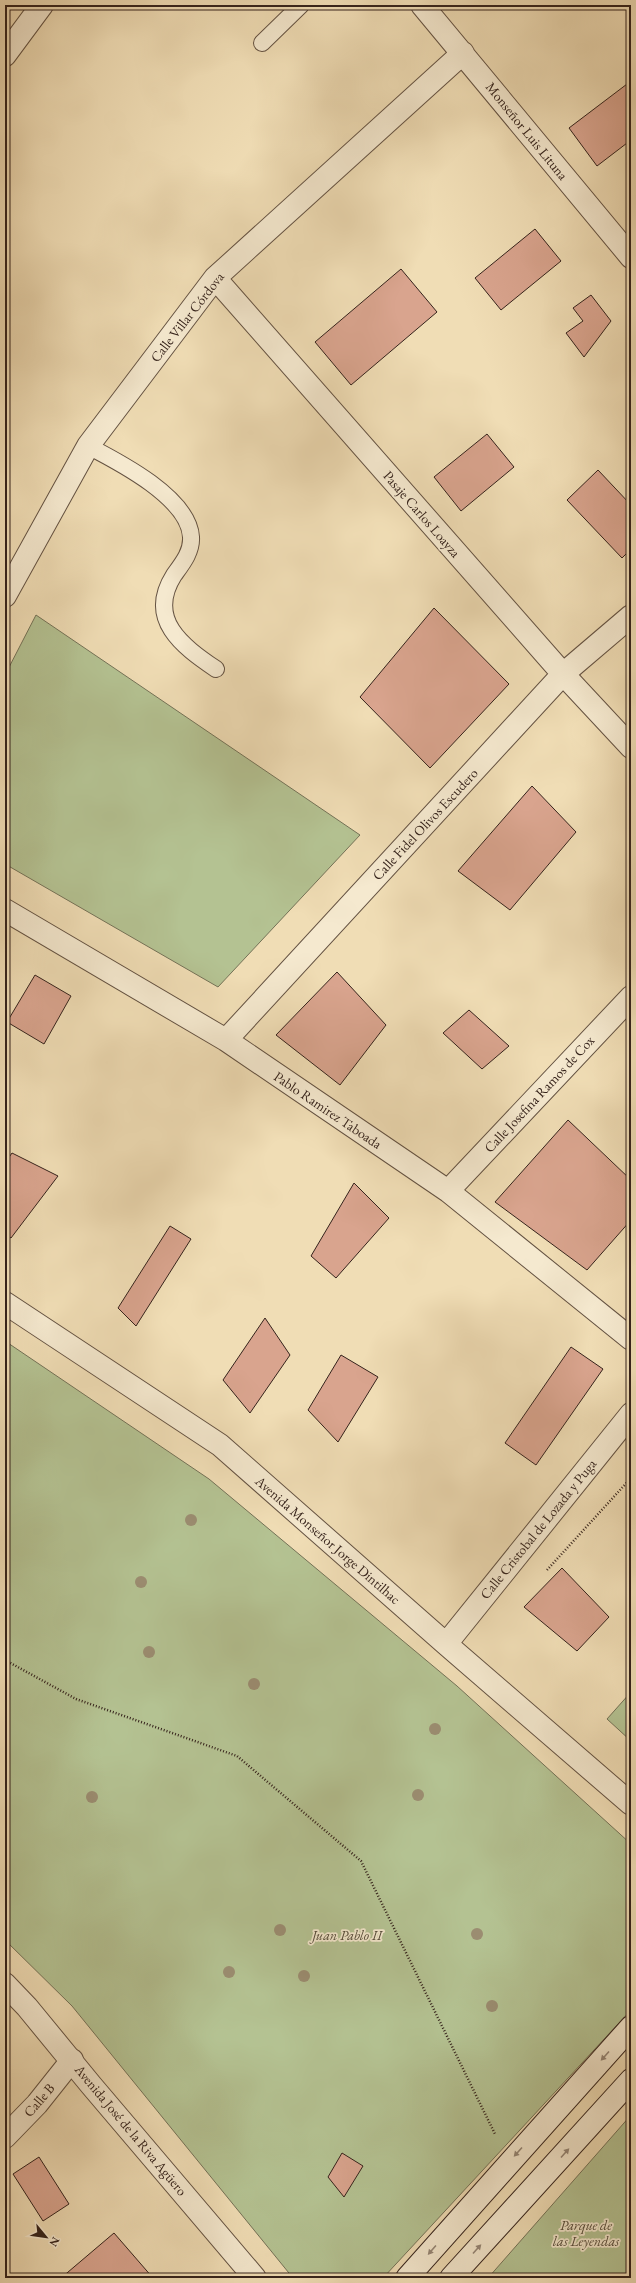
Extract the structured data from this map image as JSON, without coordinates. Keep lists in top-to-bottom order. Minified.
{"streets":{"street":["Monseñor Luis Lituna","Calle Villar Córdova","Pasaje Carlos Loayza","Calle Fidel Olivos Escudero","Calle Josefina Ramos de Cox","Pablo Ramirez Taboada","Calle Cristobal de Lozada y Puga","Avenida Monseñor Jorge Dintilhac","Calle B","Avenida José de la Riva Agüero"]},"crossings":[["Monseñor Luis Lituna","Calle Villar Córdova"],["Calle Villar Córdova","Pasaje Carlos Loayza"],["Pasaje Carlos Loayza","Calle Fidel Olivos Escudero"],["Calle Fidel Olivos Escudero","Pablo Ramirez Taboada"],["Calle Josefina Ramos de Cox","Pablo Ramirez Taboada"],["Calle Cristobal de Lozada y Puga","Avenida Monseñor Jorge Dintilhac"],["Calle B","Avenida José de la Riva Agüero"]],"parks":["Juan Pablo II","Parque de las Leyendas"],"north":"bottom right"}
